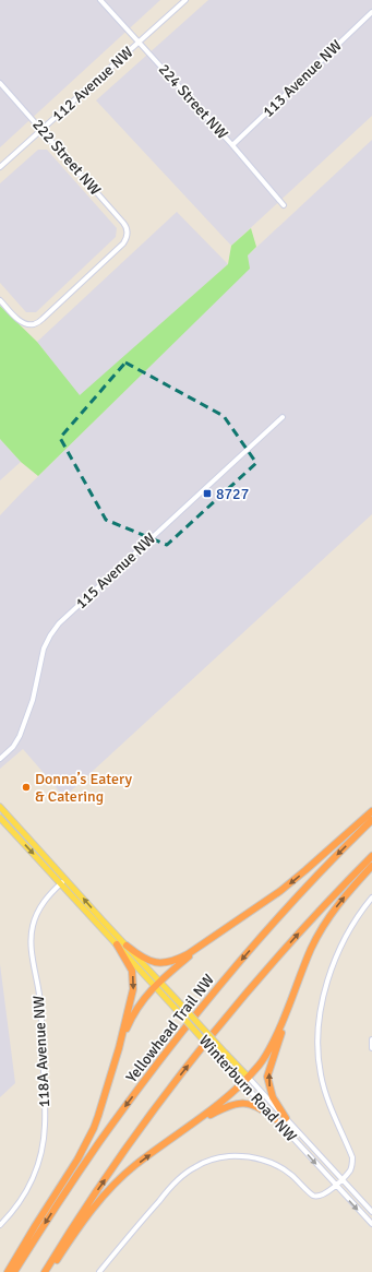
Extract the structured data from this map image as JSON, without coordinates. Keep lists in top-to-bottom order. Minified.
{"streets":{"highway":["Yellowhead Trail NW"],"main road":["Winterburn Road NW"],"street":["113 Avenue NW","112 Avenue NW","224 Street NW","222 Street NW","115 Avenue NW","118A Avenue NW"]},"crossings":[["113 Avenue NW","224 Street NW"],["112 Avenue NW","224 Street NW"],["112 Avenue NW","222 Street NW"],["118A Avenue NW","Winterburn Road NW"]],"places":{"transit":["8727"],"other":["Donna’s Eatery & Catering"]}}
